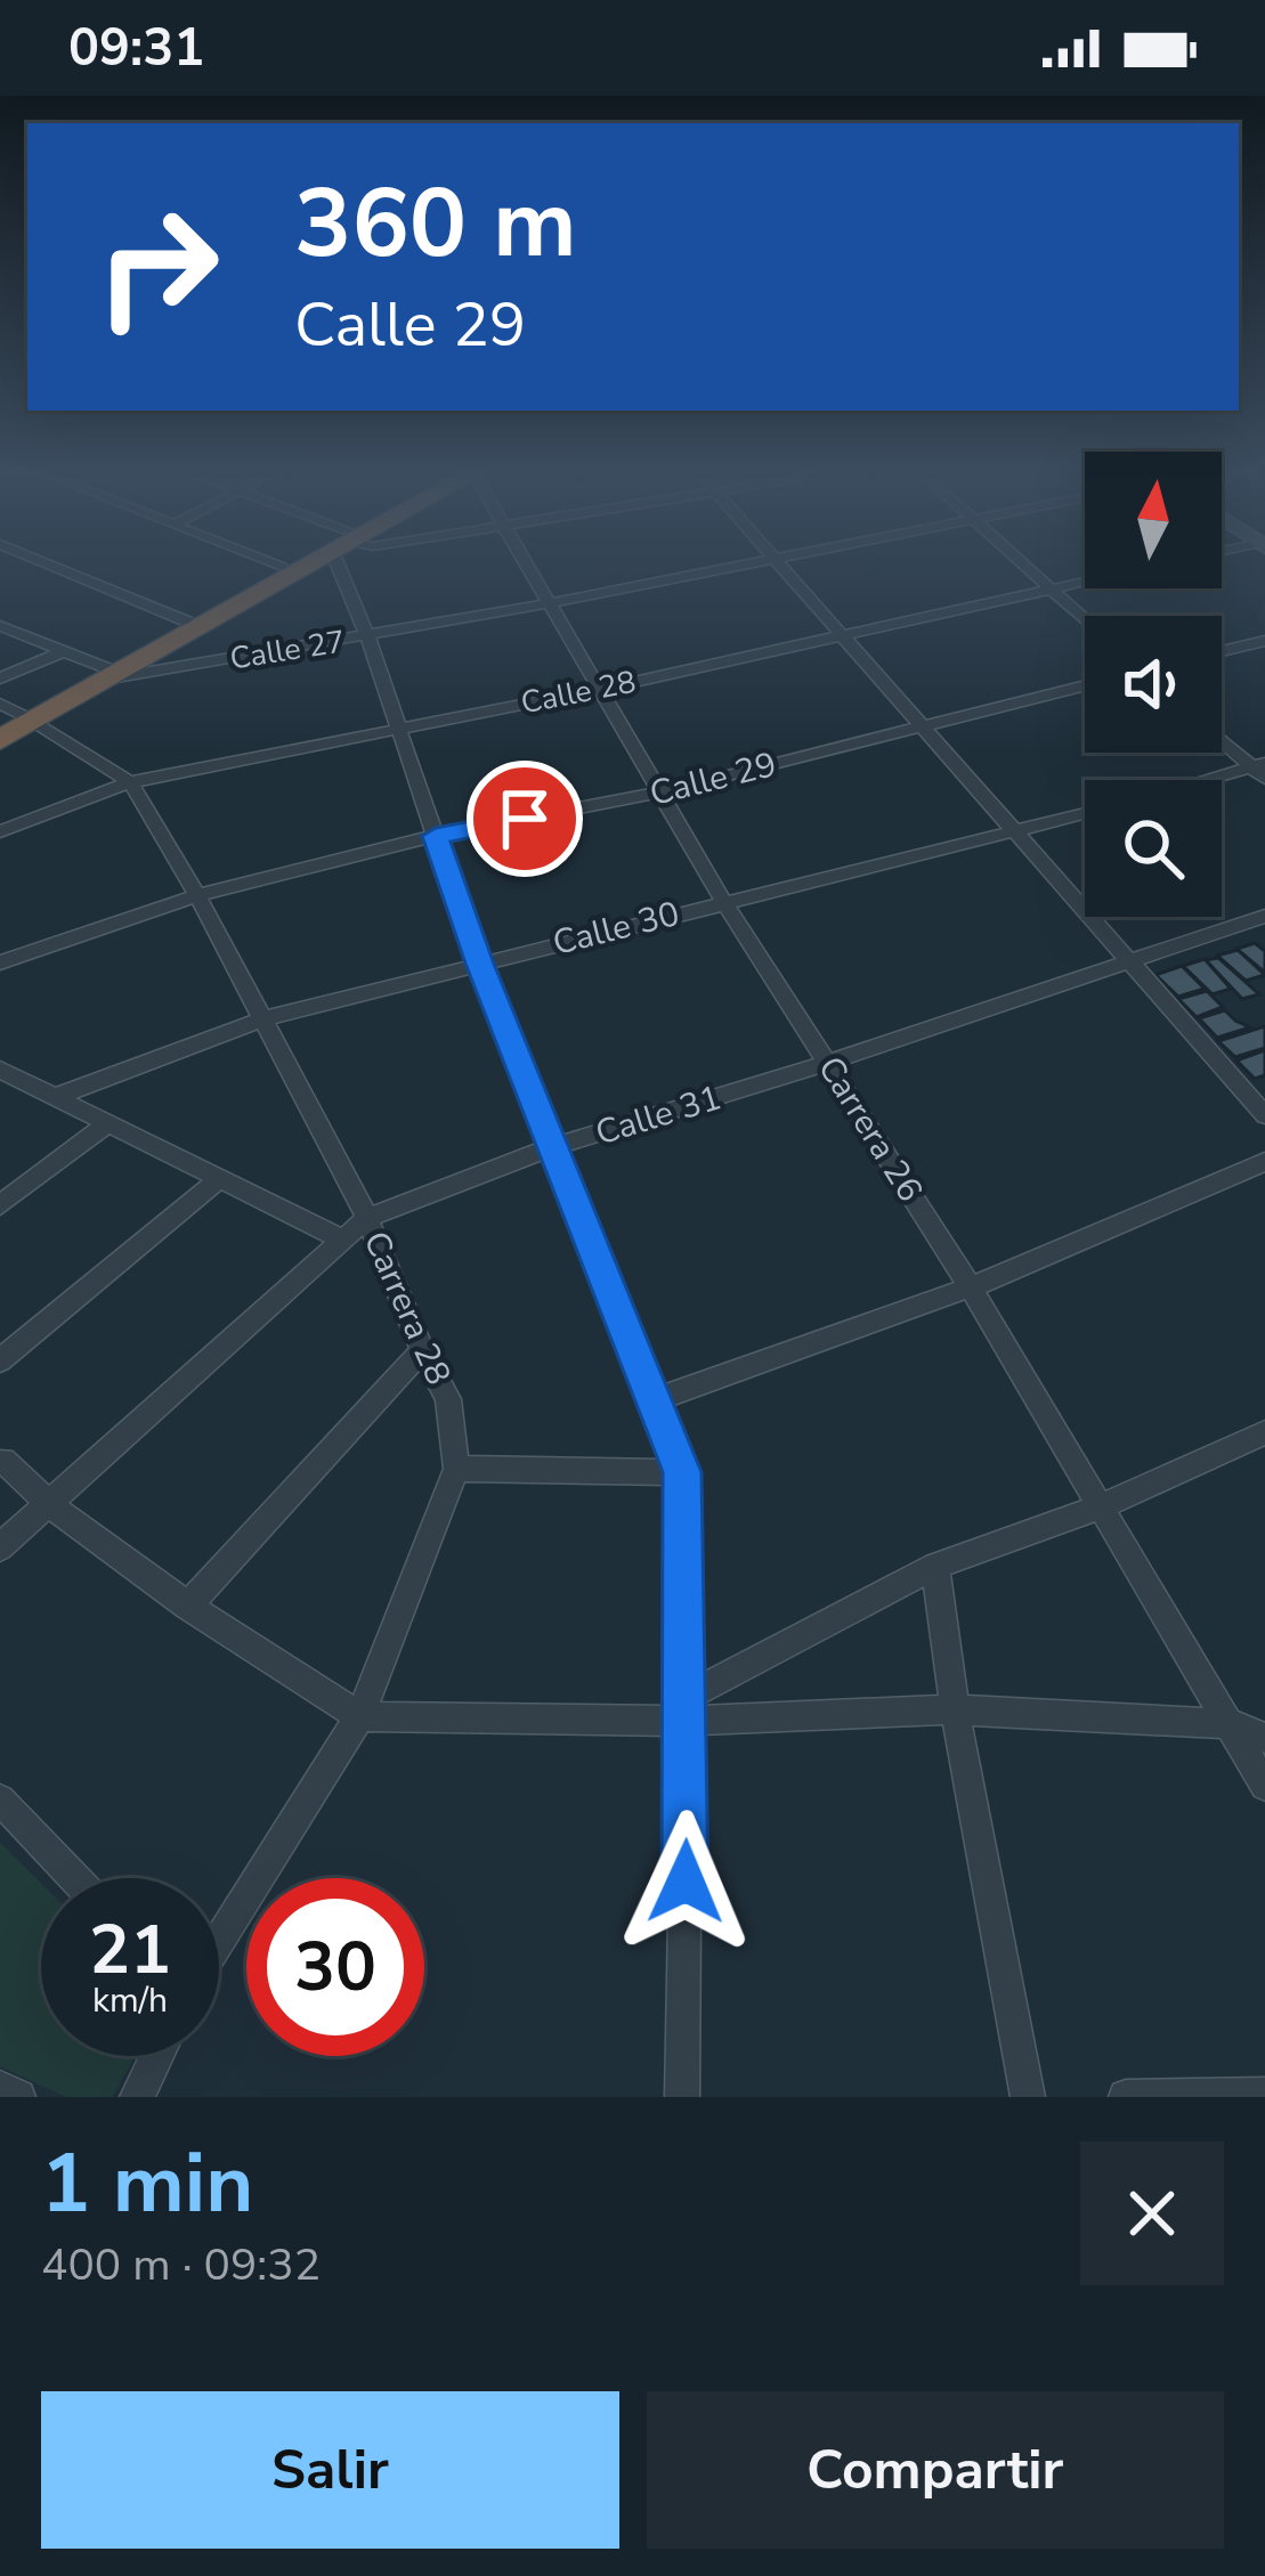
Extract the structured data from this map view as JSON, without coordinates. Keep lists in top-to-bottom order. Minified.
{"streets":{"street":["Calle 27","Calle 28","Calle 29","Calle 30","Calle 31","Carrera 26","Carrera 28"]},"crossings":[["Calle 27","Carrera 26"],["Calle 28","Carrera 26"],["Calle 28","Carrera 28"],["Calle 29","Carrera 26"],["Calle 29","Carrera 28"],["Calle 30","Carrera 26"],["Calle 30","Carrera 28"],["Calle 31","Carrera 26"],["Calle 31","Carrera 28"]],"north":"top","page":{"status":"09:31","turn":["360 m","Calle 29"],"speed":"21 km/h","limit":"30","heading":["1 min","400 m · 09:32"],"buttons":["Salir","Compartir"]}}
